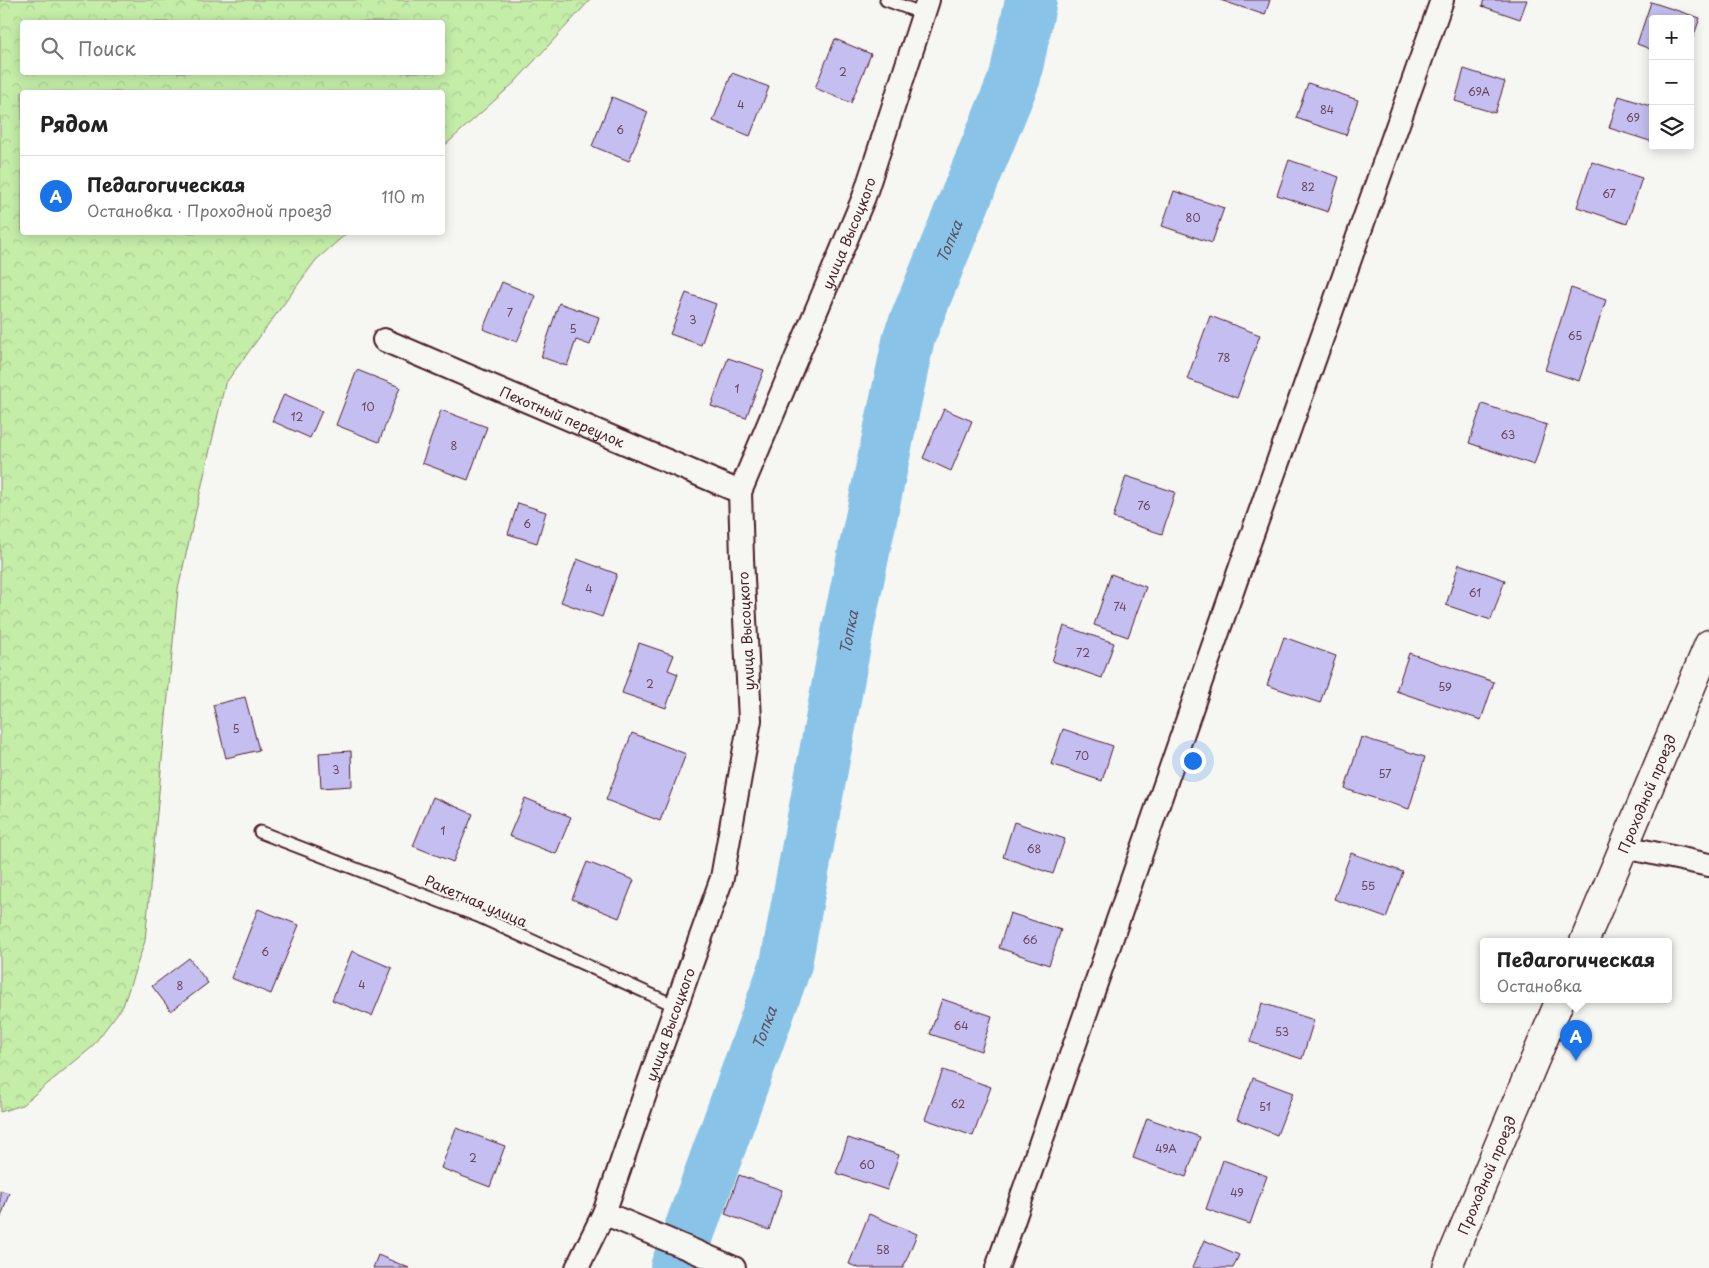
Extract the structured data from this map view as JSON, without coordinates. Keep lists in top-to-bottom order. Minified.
{"streets":{"street":["улица Высоцкого","Пехотный переулок","Проходной проезд"],"lane":["Ракетная улица"]},"crossings":[["улица Высоцкого","Пехотный переулок"],["улица Высоцкого","Ракетная улица"]],"water":["Топка"],"house_numbers":["2","69А","4","84","69","6","82","67","80","7","3","5","65","78","1","10","12","63","8","76","6","4","61","74","72","2","59","5","70","3","57","1","68","55","66","6","4","8","64","53","62","51","49А","2","60","49","58"],"page":{"map_buttons":["+","−"],"search":"Поиск","heading":"Рядом","list":[{"mark":"A","name":"Педагогическая","note":"Остановка · Проходной проезд","value":"110 m"}],"popup":["Педагогическая","Остановка"],"pins":"A"}}
